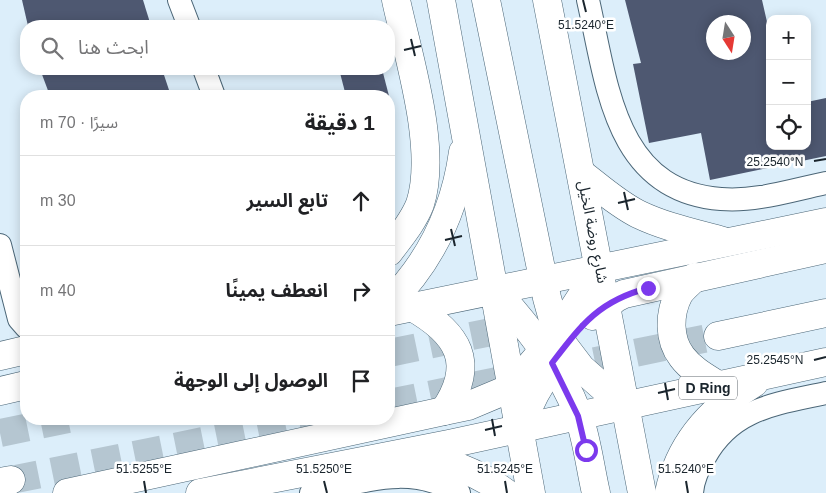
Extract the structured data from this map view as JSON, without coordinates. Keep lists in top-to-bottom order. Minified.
{"streets":{"main road":["شارع روضة الخيل","D Ring"]},"crossings":[["شارع روضة الخيل","D Ring"]],"north":"bottom","page":{"map_buttons":["+","−"],"search":"ابحث هنا","heading":["1 دقيقة","سيرًا · 70 m"],"list":[["تابع السير","30 m"],["انعطف يمينًا","40 m"],"الوصول إلى الوجهة"]},"coordinates":["51.5240°E","25.2540°N","25.2545°N","51.5255°E","51.5250°E","51.5245°E"]}
